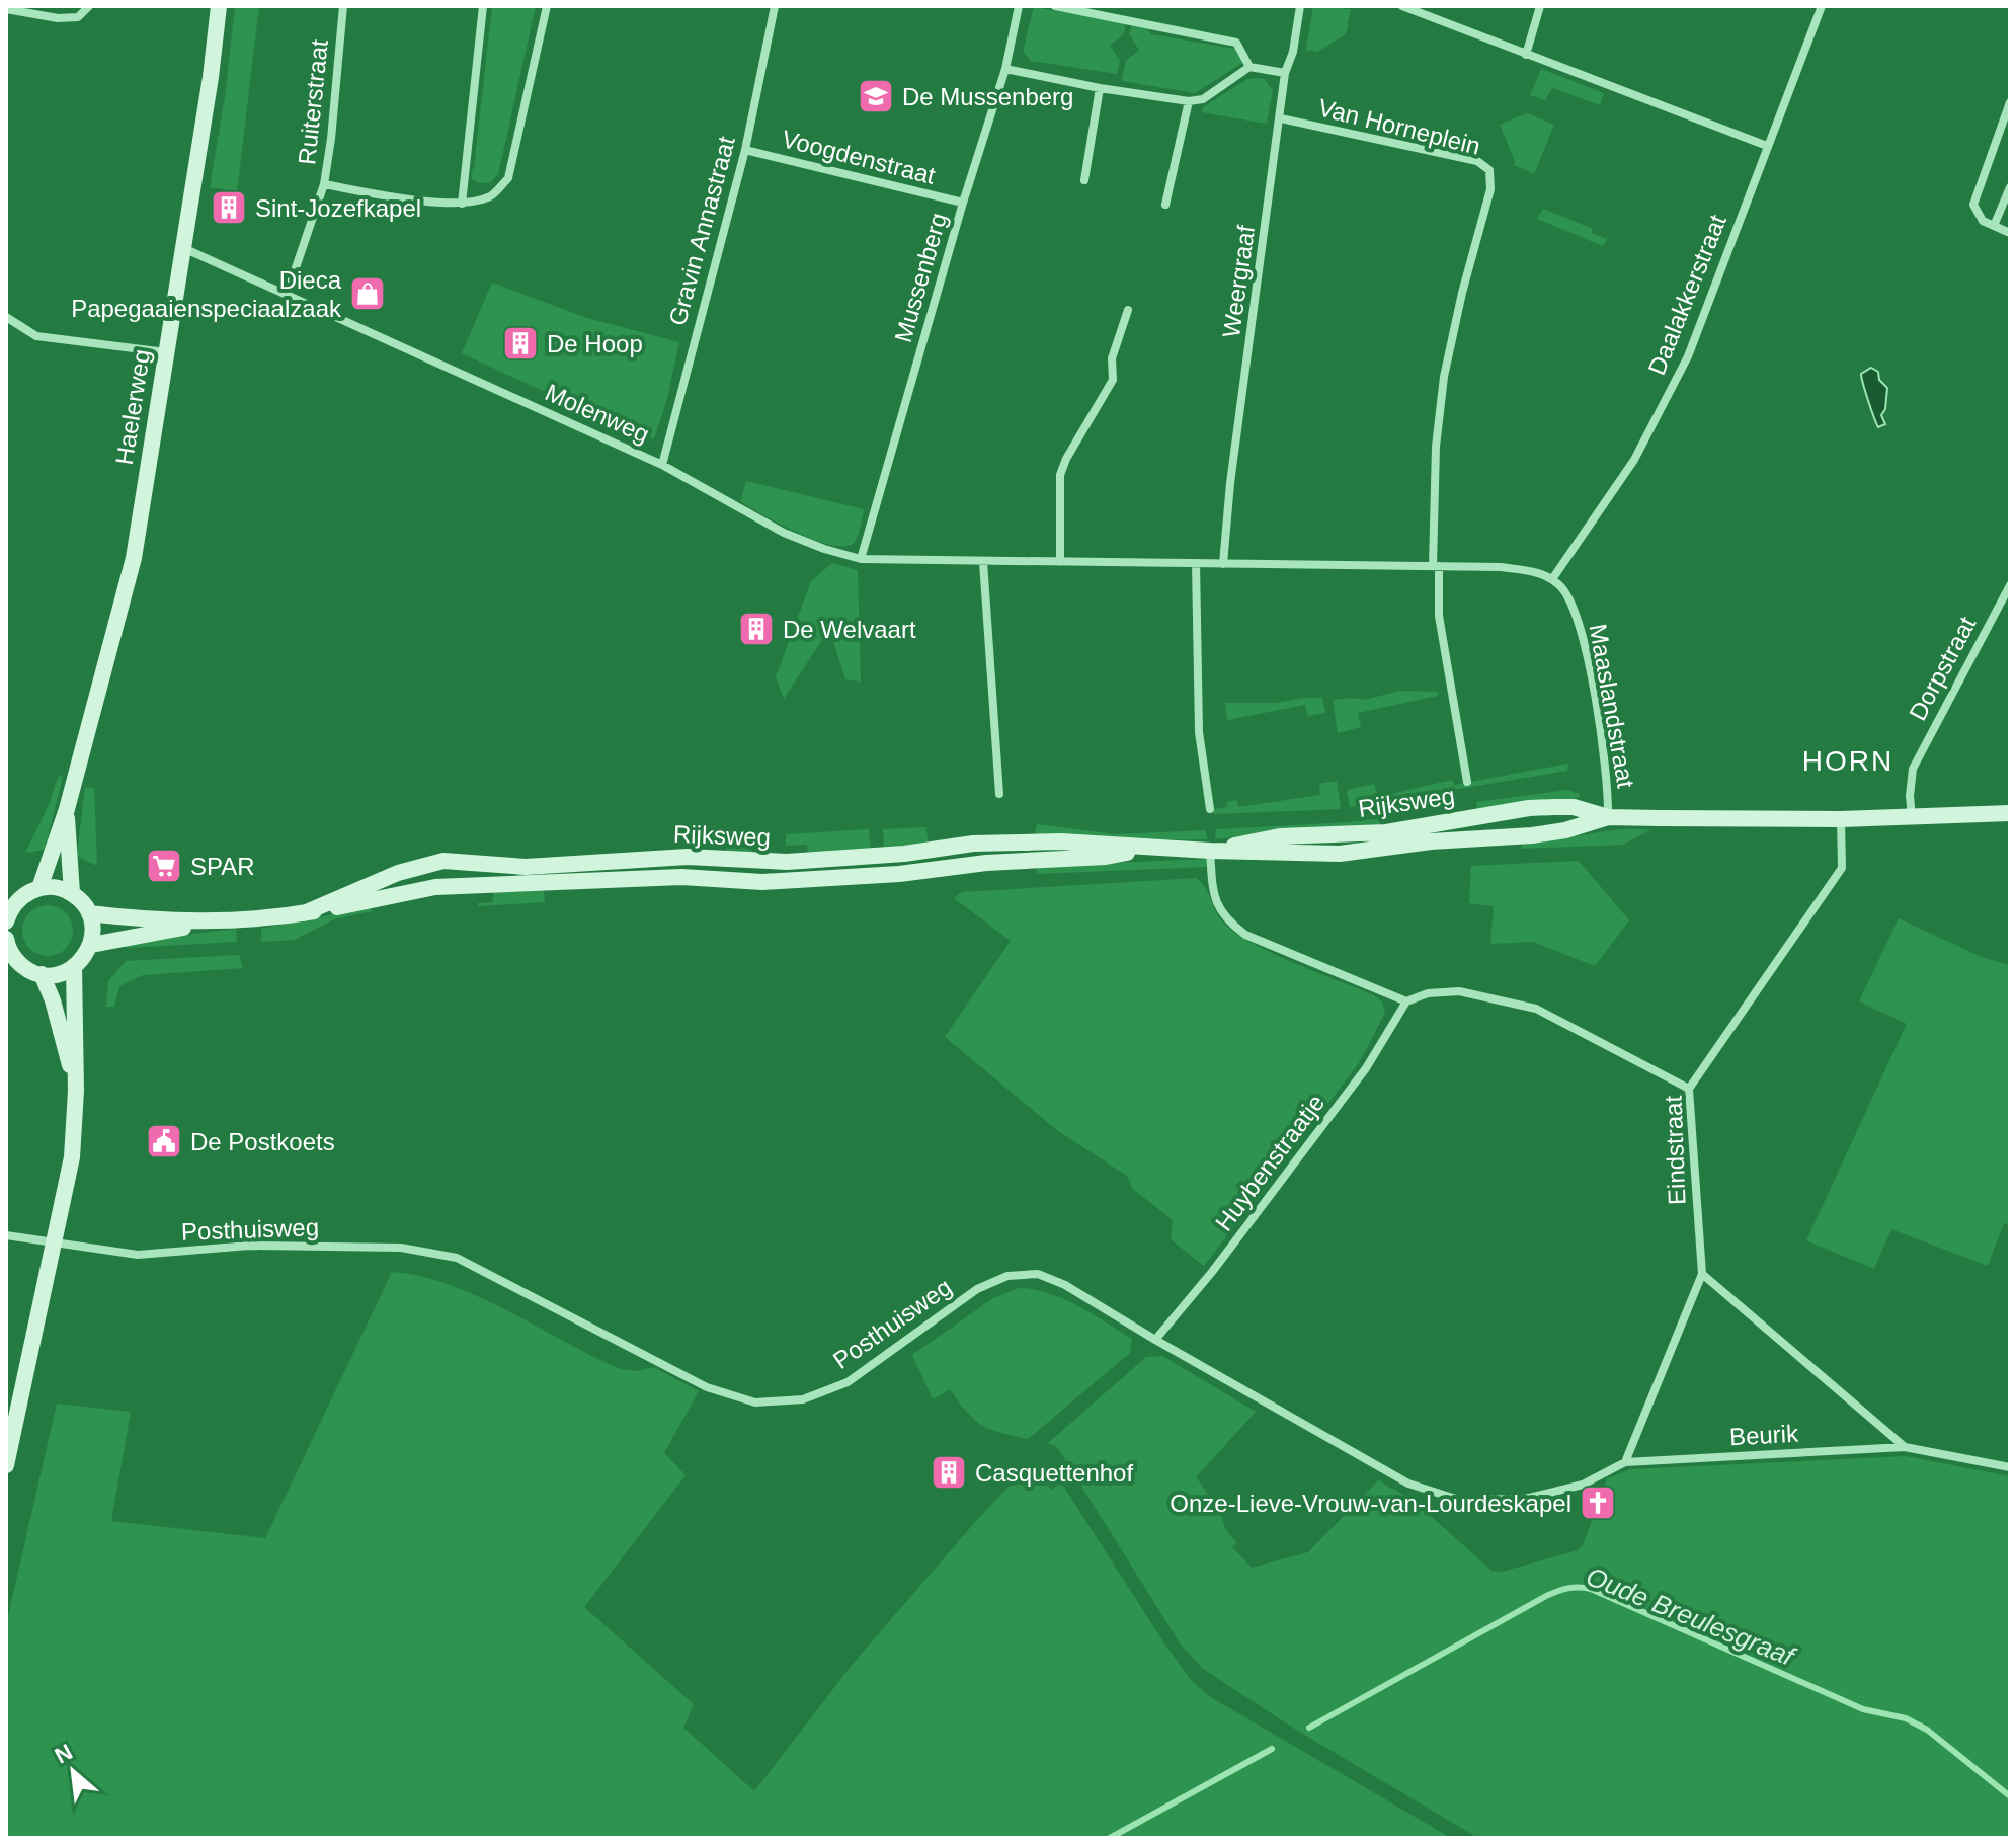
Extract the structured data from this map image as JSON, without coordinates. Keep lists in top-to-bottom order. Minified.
{"streets":{"main road":["Haelerweg","Rijksweg"],"street":["Ruiterstraat","Van Horneplein","Voogdenstraat","Gravin Annastraat","Mussenberg","Weergraaf","Daalakkerstraat","Molenweg","Dorpstraat","Maaslandstraat","Eindstraat","Huybenstraatje","Posthuisweg","Beurik"]},"crossings":[["Ruiterstraat","Molenweg"],["Van Horneplein","Weergraaf"],["Voogdenstraat","Gravin Annastraat"],["Voogdenstraat","Mussenberg"],["Gravin Annastraat","Molenweg"],["Mussenberg","Molenweg"],["Daalakkerstraat","Maaslandstraat"],["Haelerweg","Molenweg"],["Dorpstraat","Rijksweg"],["Maaslandstraat","Rijksweg"],["Rijksweg","Eindstraat"],["Eindstraat","Posthuisweg"],["Eindstraat","Beurik"],["Huybenstraatje","Posthuisweg"],["Posthuisweg","Beurik"]],"districts":["HORN"],"water":["Oude Breulesgraaf"],"places":{"school or university":["De Mussenberg"],"building":["Sint-Jozefkapel","De Hoop","De Welvaart","Casquettenhof"],"shop":["Dieca Papegaaienspeciaalzaak"],"supermarket":["SPAR"],"public building":["De Postkoets"],"church":["Onze-Lieve-Vrouw-van-Lourdeskapel"]},"north":"top left"}
